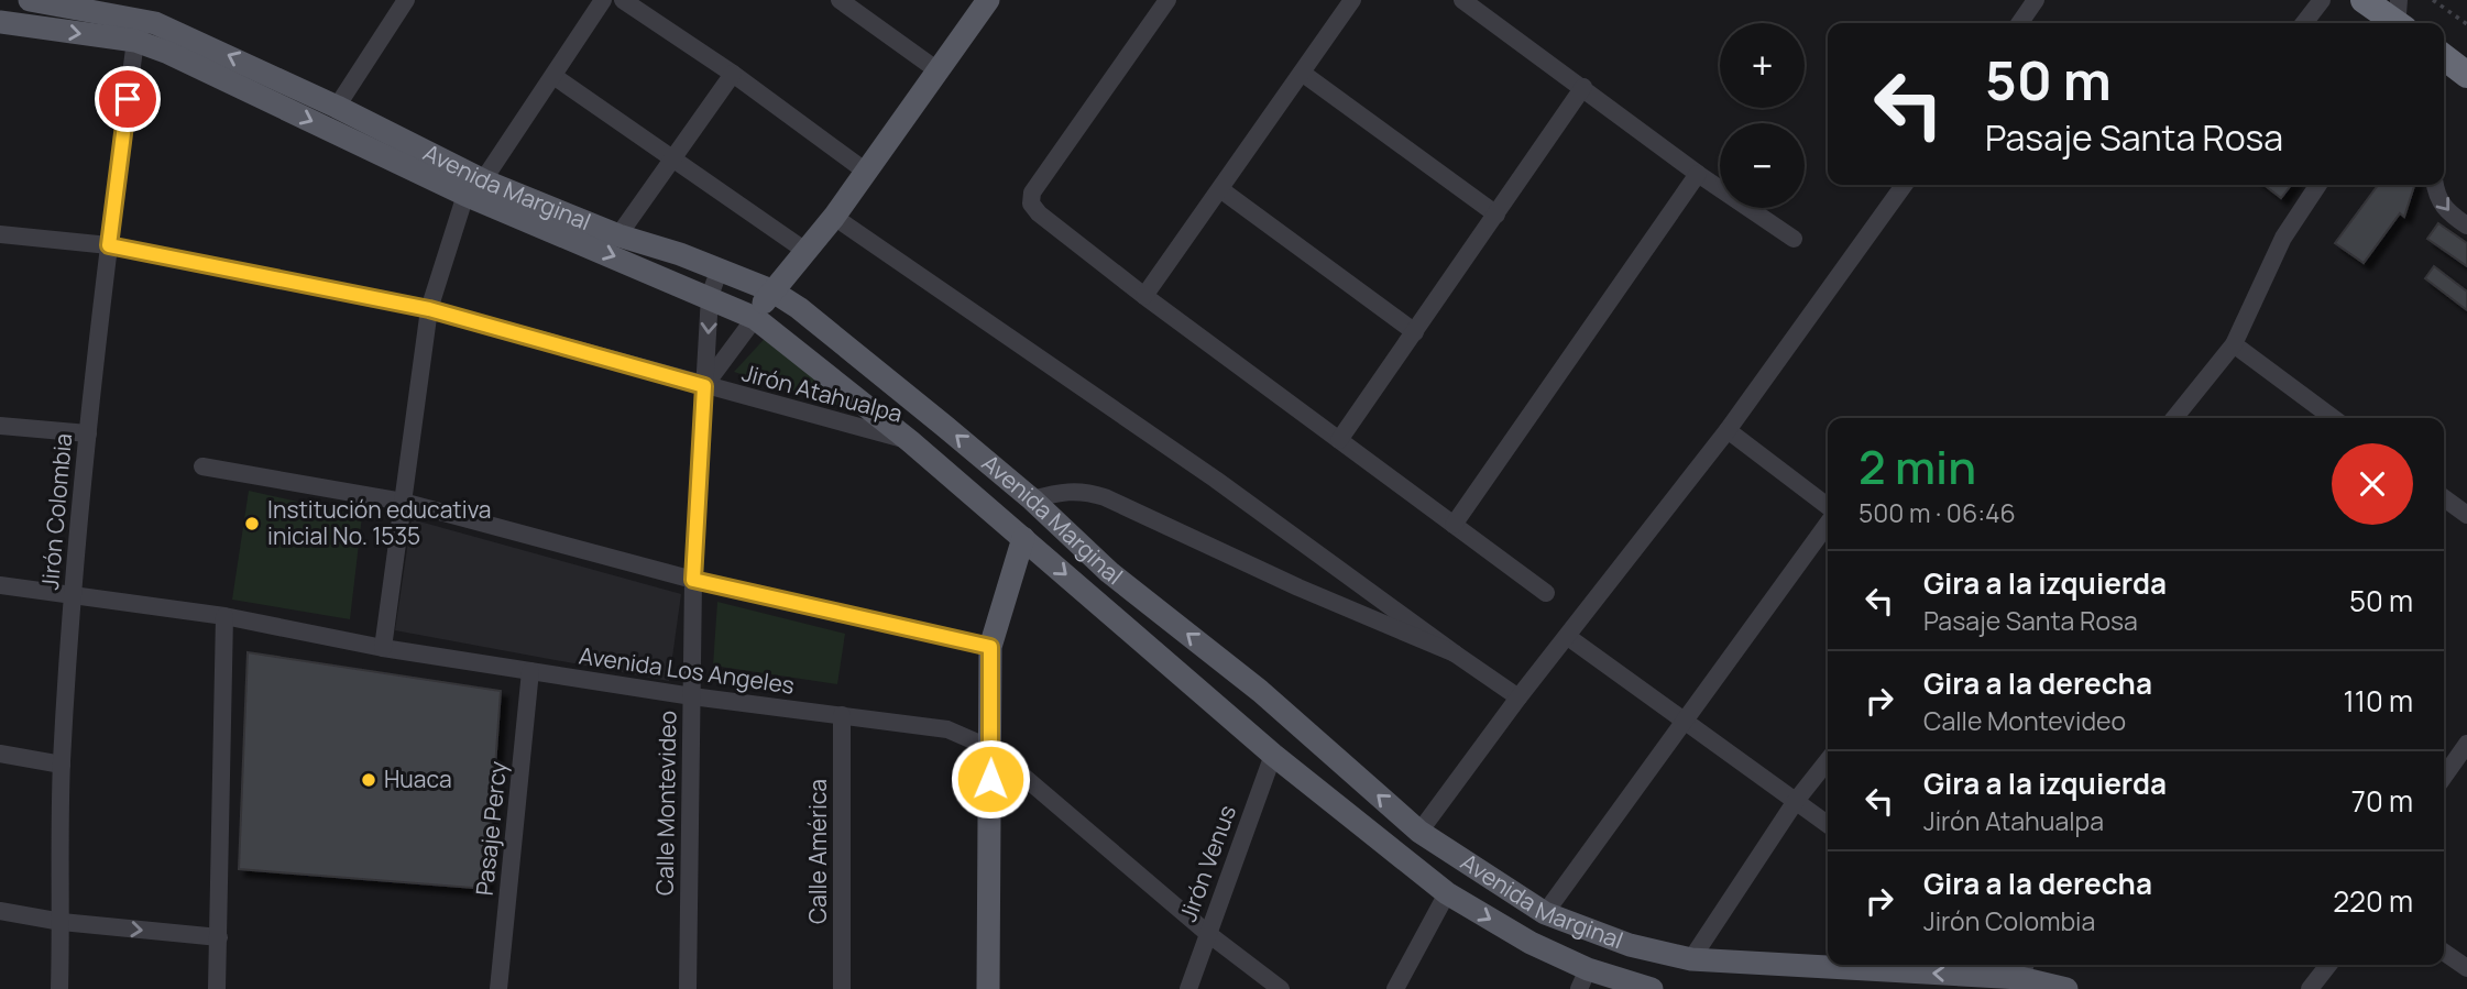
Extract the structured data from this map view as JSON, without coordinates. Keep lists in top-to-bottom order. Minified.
{"streets":{"main road":["Avenida Marginal"],"street":["Jirón Atahualpa","Jirón Colombia","Avenida Los Angeles","Calle Montevideo","Pasaje Percy","Calle América","Jirón Venus"]},"crossings":[["Avenida Marginal","Jirón Atahualpa"],["Avenida Marginal","Jirón Colombia"],["Avenida Marginal","Calle Montevideo"],["Avenida Marginal","Jirón Venus"],["Jirón Atahualpa","Jirón Colombia"],["Jirón Atahualpa","Calle Montevideo"],["Jirón Colombia","Avenida Los Angeles"],["Avenida Los Angeles","Calle Montevideo"],["Avenida Los Angeles","Pasaje Percy"],["Avenida Los Angeles","Calle América"],["Avenida Los Angeles","Jirón Venus"]],"places":["Institución educativa inicial No. 1535","Huaca"],"page":{"map_buttons":["+","−"],"turn":["50 m","Pasaje Santa Rosa"],"heading":["2 min","500 m · 06:46"],"list":[{"name":"Gira a la izquierda","note":"Pasaje Santa Rosa","value":"50 m"},{"name":"Gira a la derecha","note":"Calle Montevideo","value":"110 m"},{"name":"Gira a la izquierda","note":"Jirón Atahualpa","value":"70 m"},{"name":"Gira a la derecha","note":"Jirón Colombia","value":"220 m"}]}}
